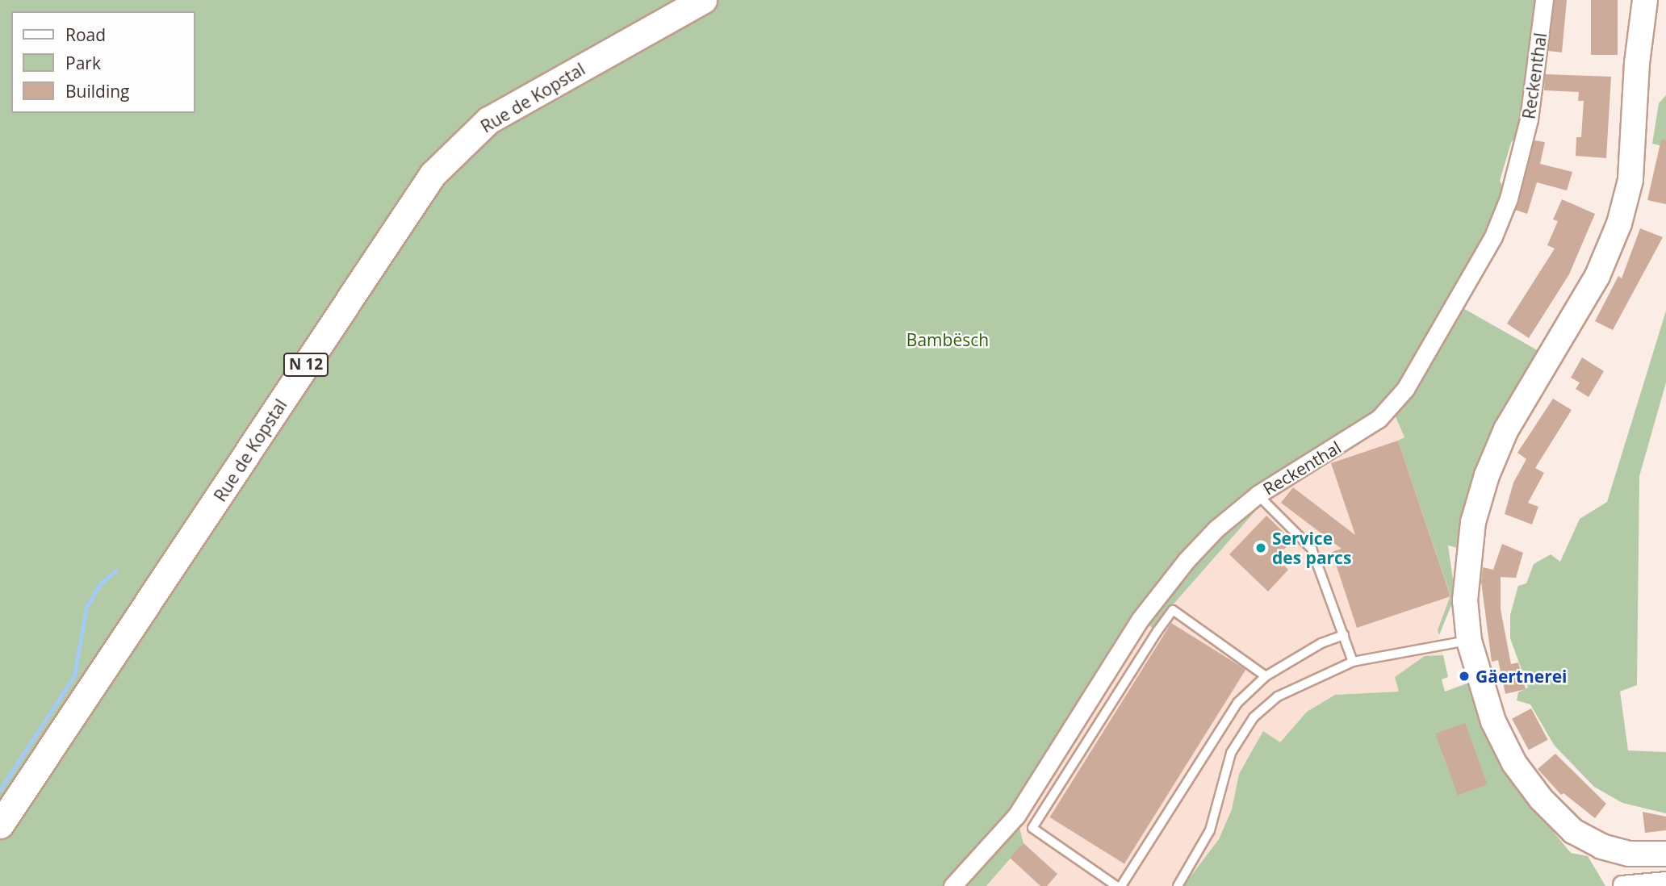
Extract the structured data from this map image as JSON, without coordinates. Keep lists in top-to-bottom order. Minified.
{"streets":{"main road":["Rue de Kopstal","N 12"],"street":["Reckenthal"]},"parks":["Bambësch"],"places":["Service des parcs","Gäertnerei"],"legend":["Road","Park","Building"]}
